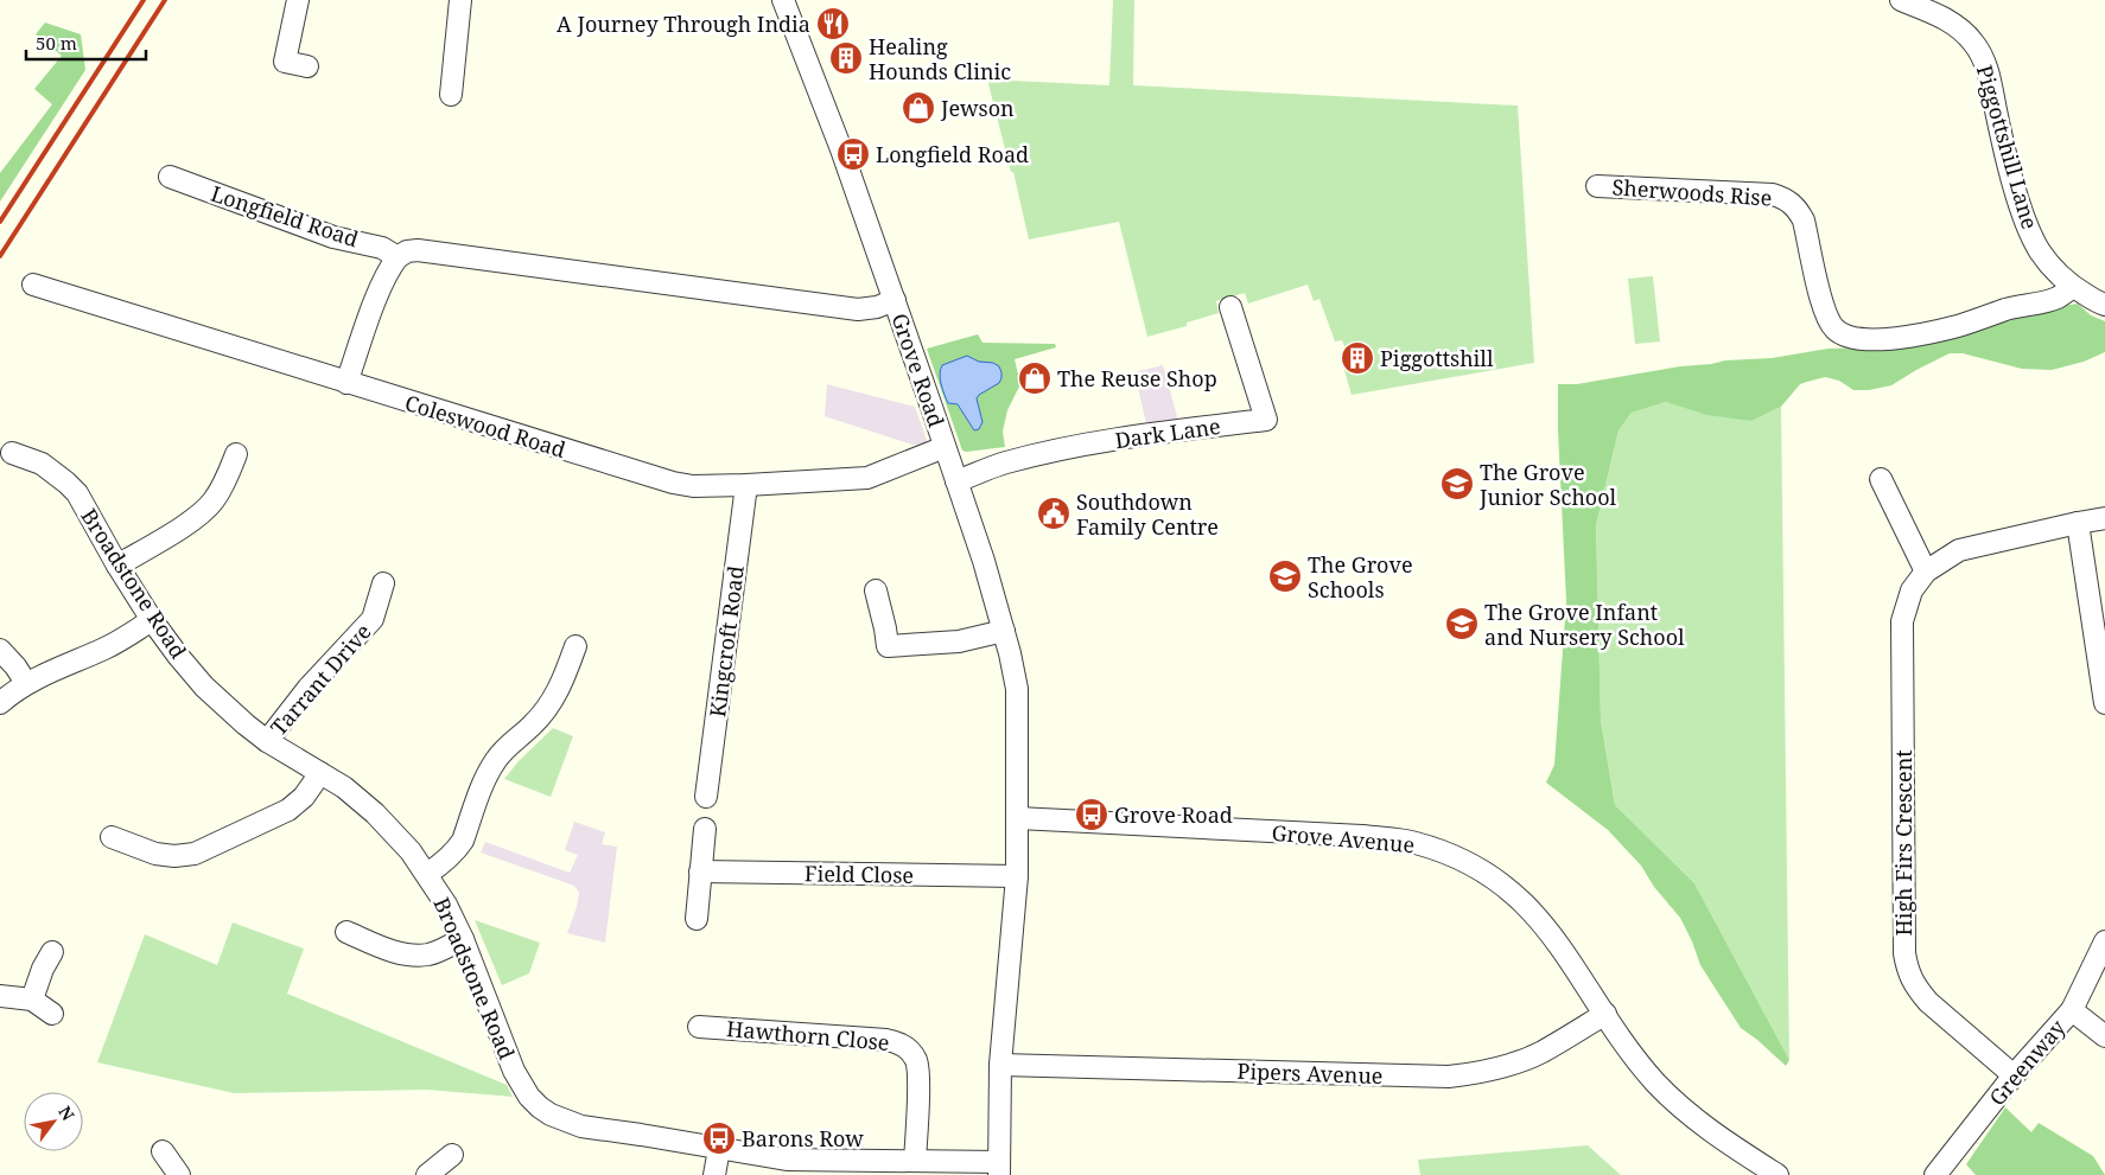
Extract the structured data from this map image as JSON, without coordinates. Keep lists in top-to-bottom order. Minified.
{"streets":{"street":["Piggottshill Lane","Sherwoods Rise","Longfield Road","Grove Road","Coleswood Road","Dark Lane","Broadstone Road","Kingcroft Road","Tarrant Drive","Grove Avenue","High Firs Crescent","Field Close","Hawthorn Close","Greenway","Pipers Avenue"]},"crossings":[["Piggottshill Lane","Sherwoods Rise"],["Grove Road","Coleswood Road"],["Grove Road","Dark Lane"],["Grove Road","Broadstone Road"],["Grove Road","Grove Avenue"],["Grove Road","Field Close"],["Grove Road","Pipers Avenue"],["Coleswood Road","Kingcroft Road"],["Broadstone Road","Tarrant Drive"],["Broadstone Road","Hawthorn Close"],["Grove Avenue","Pipers Avenue"],["High Firs Crescent","Greenway"]],"places":{"restaurant":["A Journey Through India"],"building":["Healing Hounds Clinic","Piggottshill"],"shop":["Jewson","The Reuse Shop"],"bus stop":["Longfield Road","Grove Road","Barons Row"],"school or university":["The Grove Junior School","The Grove Schools","The Grove Infant and Nursery School"],"public building":["Southdown Family Centre"]},"scale_bar":"50 m","north":"top right"}
